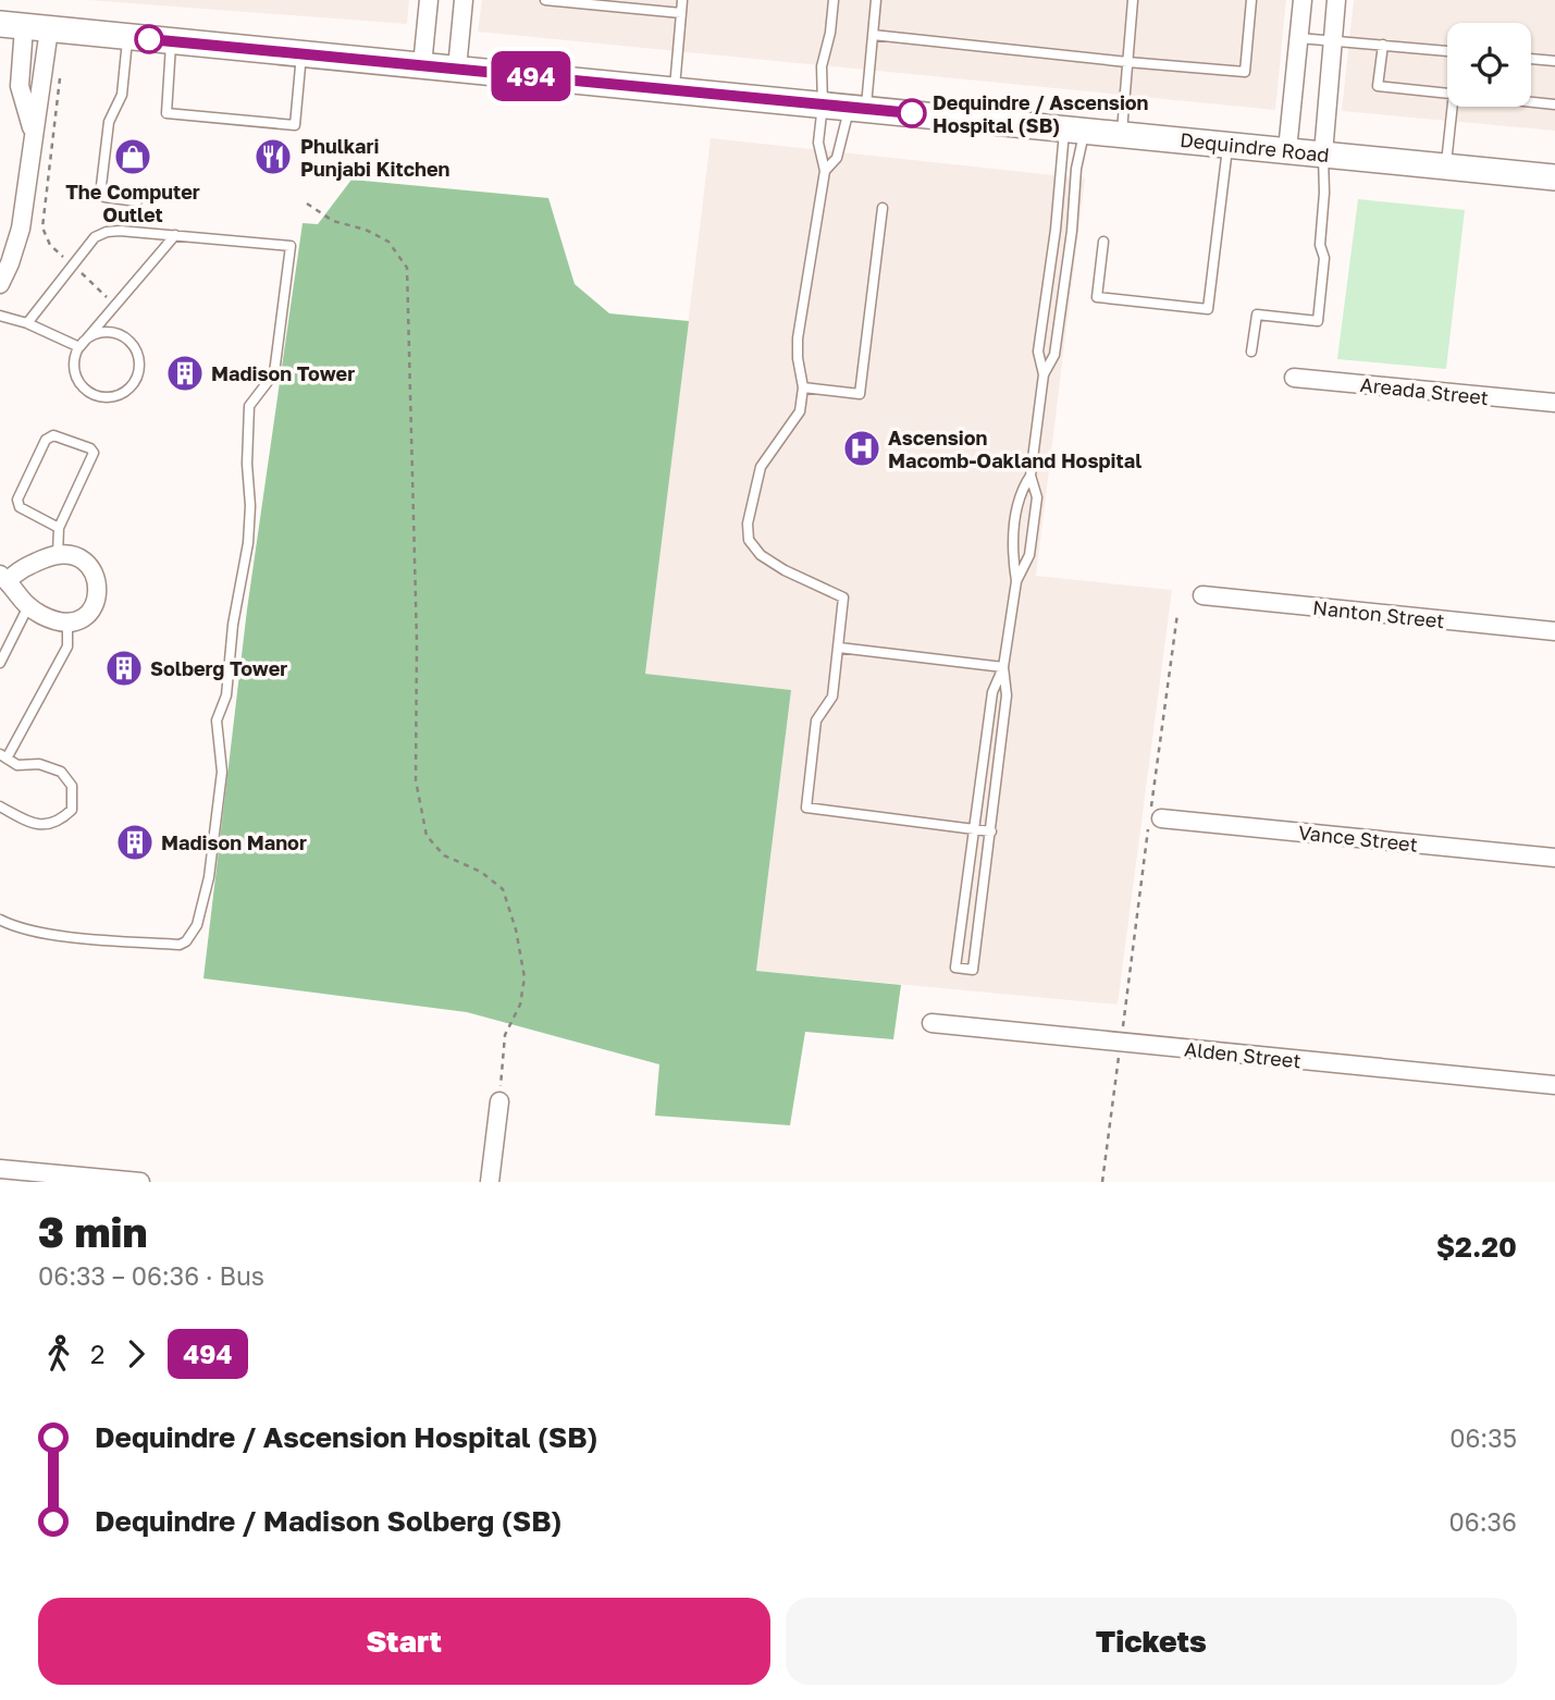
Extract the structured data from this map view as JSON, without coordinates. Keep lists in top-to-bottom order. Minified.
{"streets":{"main road":["Dequindre Road"],"street":["Areada Street","Nanton Street","Vance Street","Alden Street"]},"places":{"other":["Dequindre / Ascension Hospital (SB)"],"shop":["The Computer Outlet"],"restaurant":["Phulkari Punjabi Kitchen"],"building":["Madison Tower","Solberg Tower","Madison Manor"],"hospital":["Ascension Macomb-Oakland Hospital"]},"lines":["bus line 494"],"page":{"on_map":"494","heading":["3 min","06:33 – 06:36 · Bus","$2.20"],"legs":["2","494"],"list":[{"name":"Dequindre / Ascension Hospital (SB)","value":"06:35"},{"name":"Dequindre / Madison Solberg (SB)","value":"06:36"}],"buttons":["Start","Tickets"]}}
